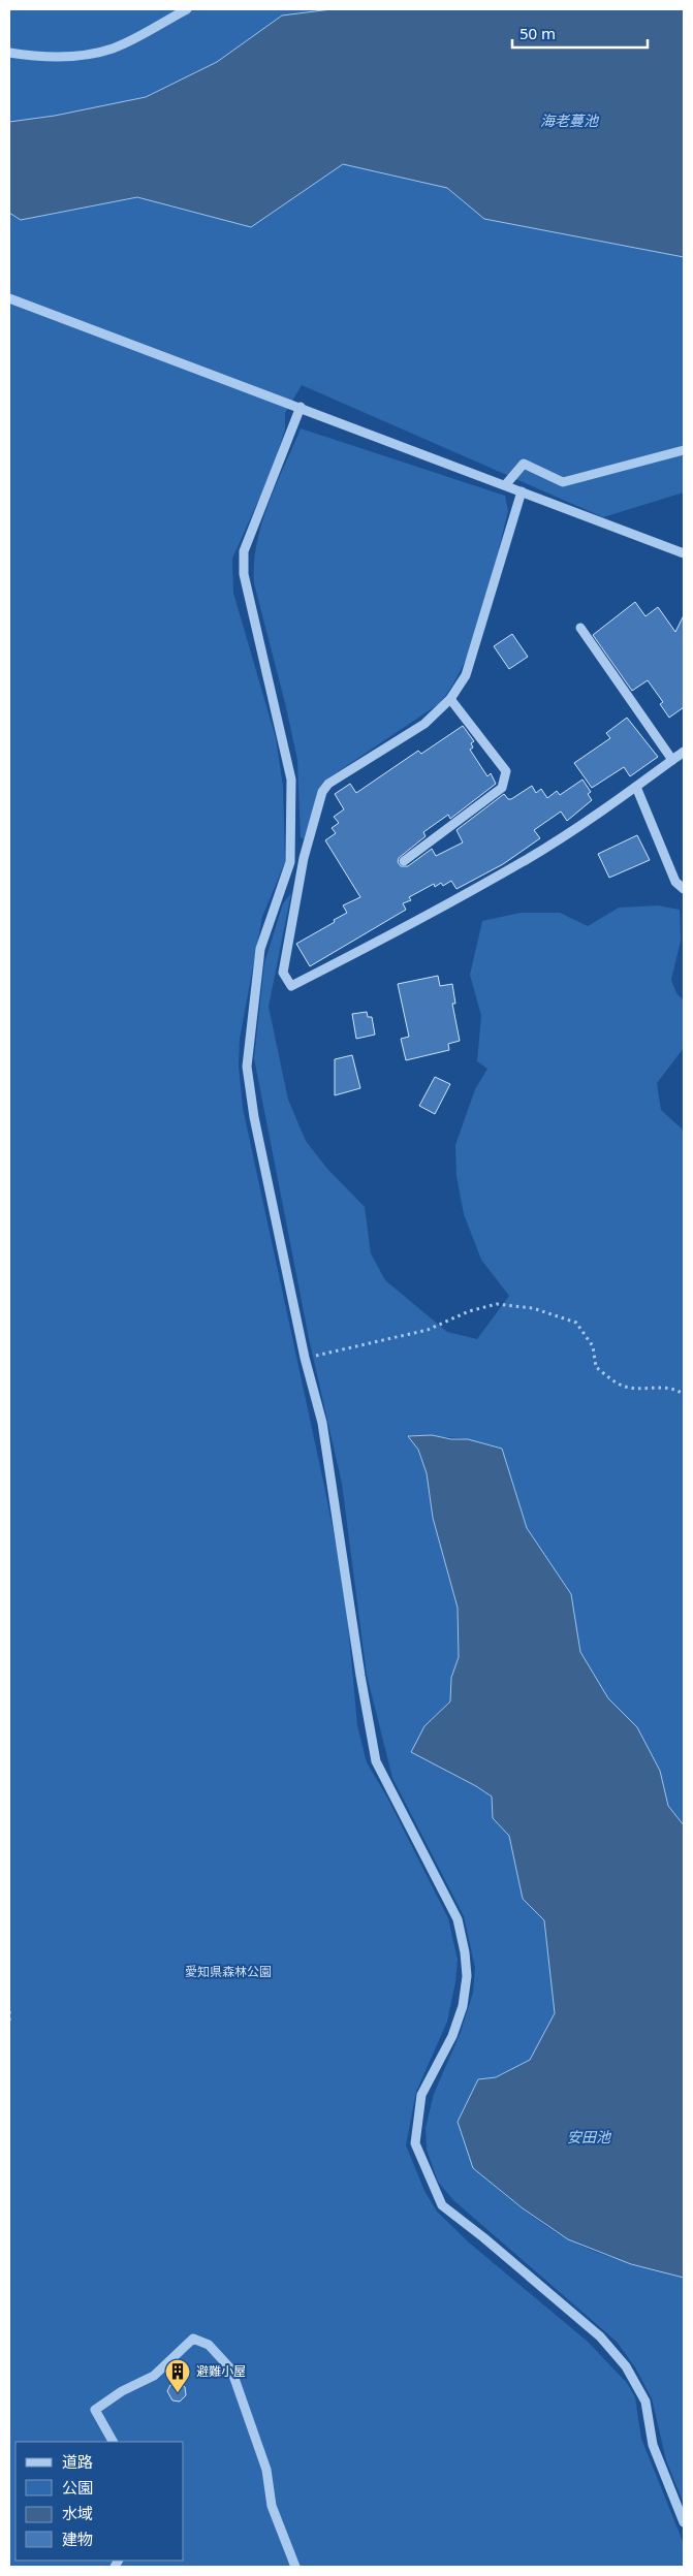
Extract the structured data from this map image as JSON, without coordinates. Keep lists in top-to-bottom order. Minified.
{"water":["海老蔓池","安田池"],"parks":["愛知県森林公園"],"places":{"building":["避難小屋"]},"legend":["道路","公園","水域","建物"],"scale_bar":"50 m"}
